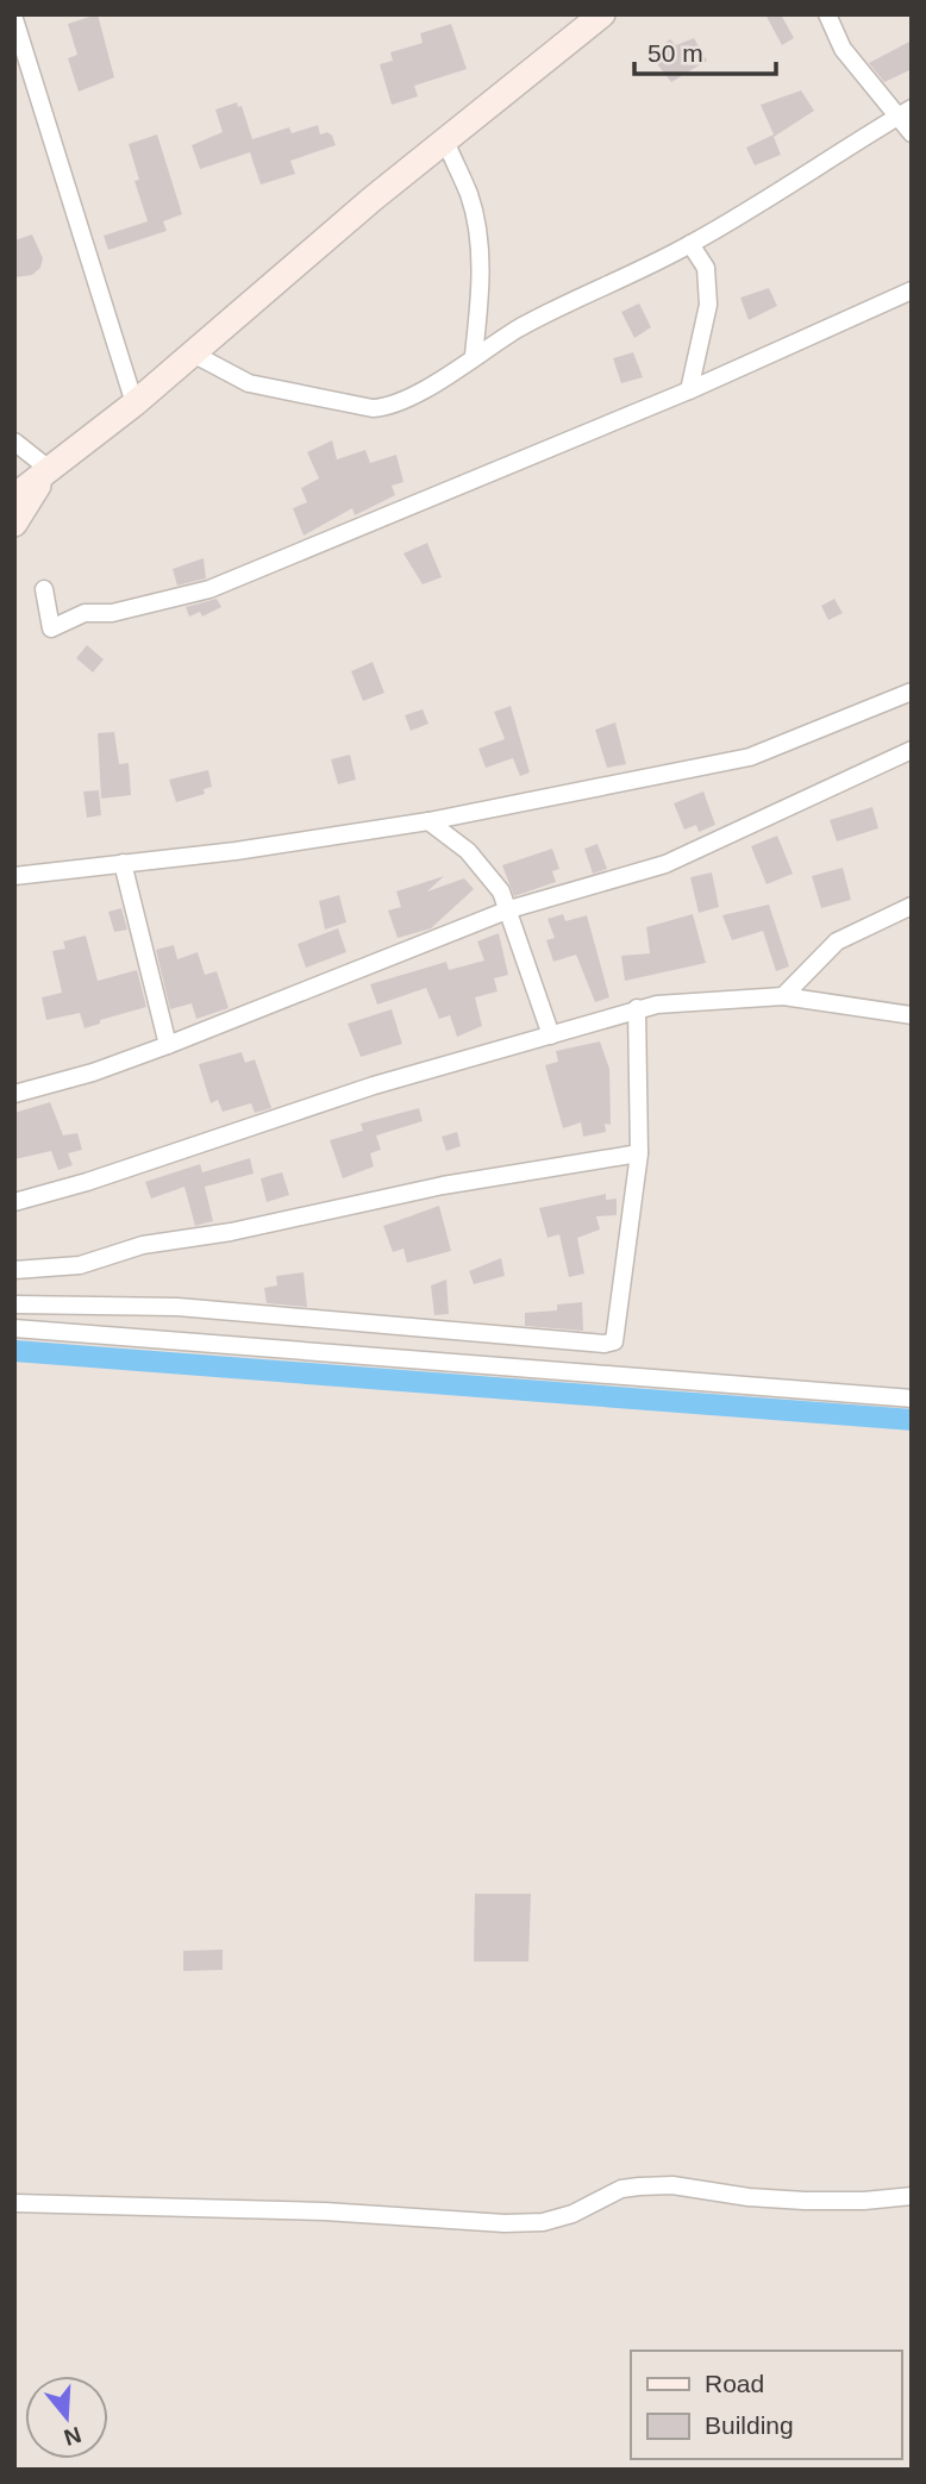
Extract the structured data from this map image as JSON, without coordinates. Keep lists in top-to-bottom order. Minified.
{"legend":["Road","Building"],"scale_bar":"50 m","north":"bottom"}
